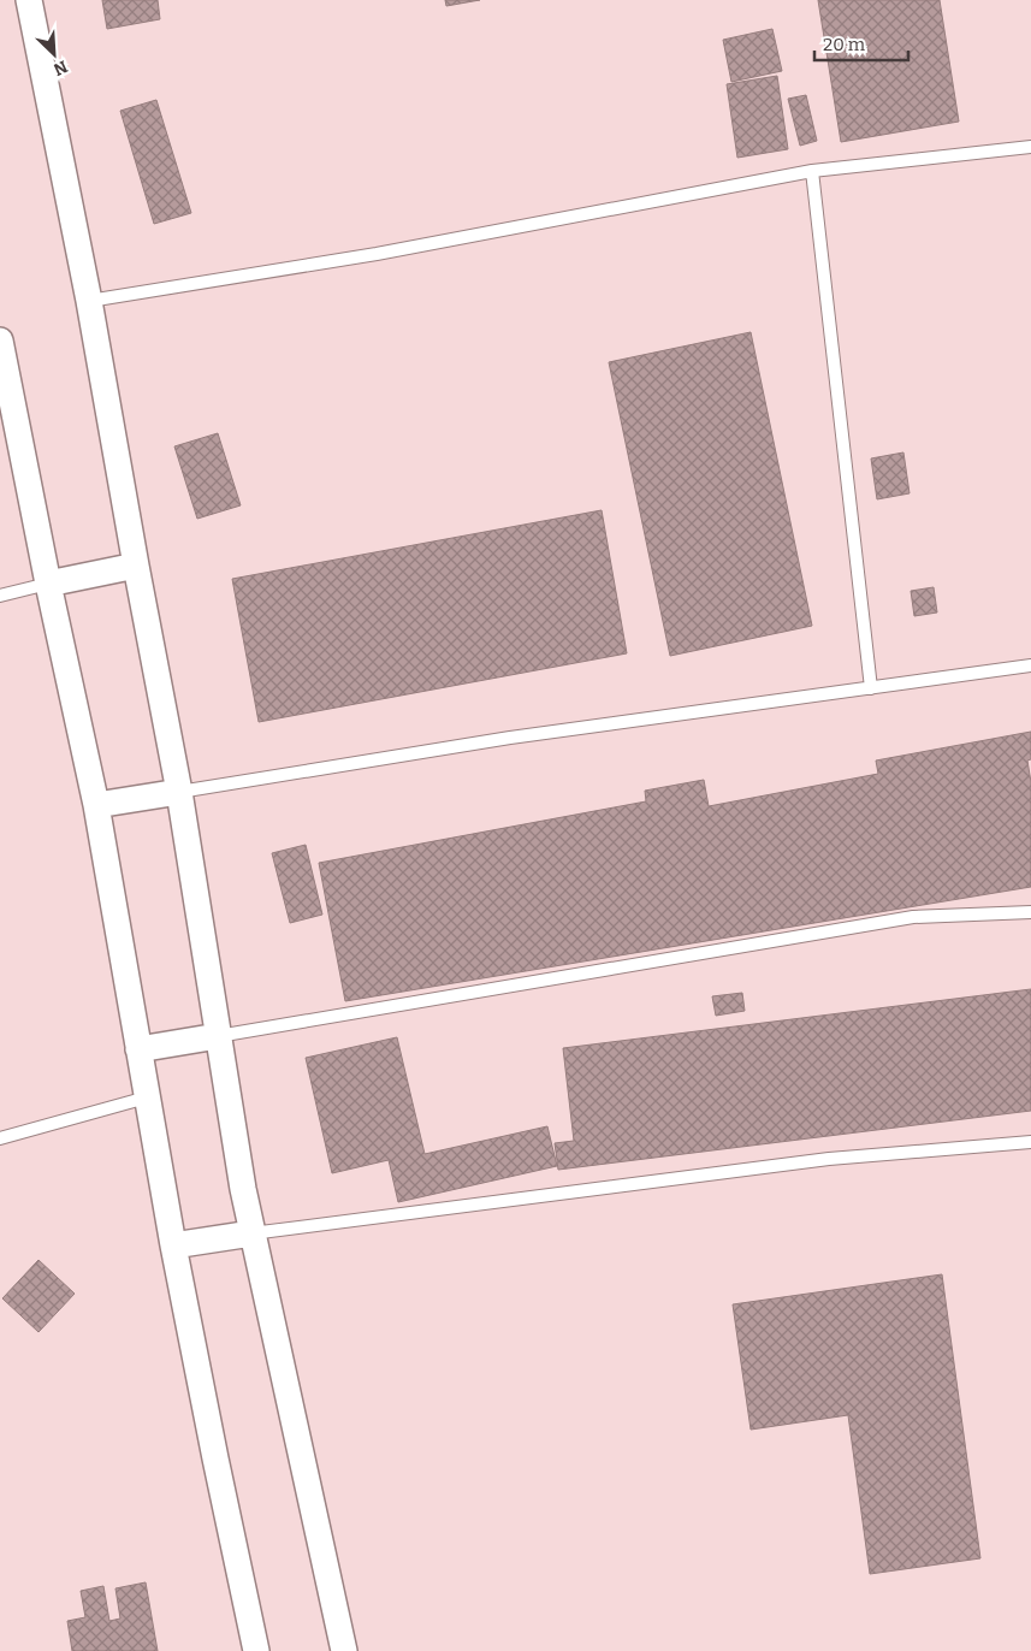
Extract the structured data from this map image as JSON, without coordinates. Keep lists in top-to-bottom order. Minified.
{"scale_bar":"20 m","north":"bottom right"}
